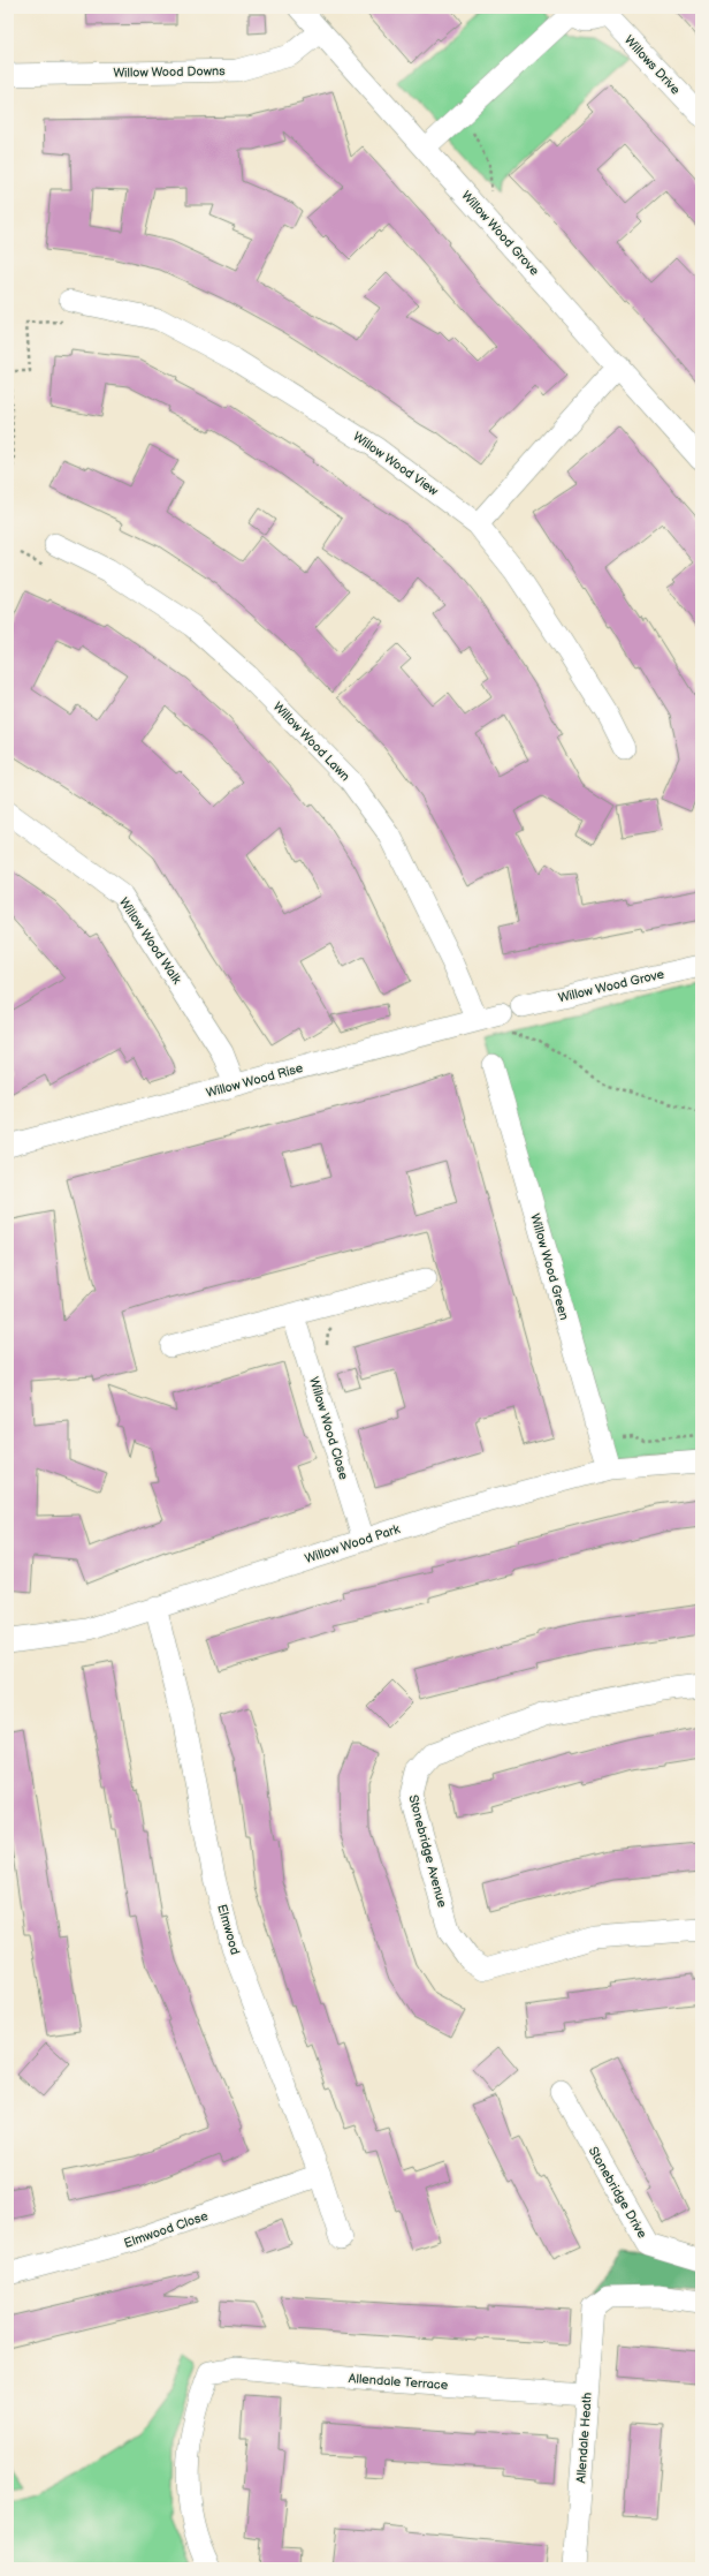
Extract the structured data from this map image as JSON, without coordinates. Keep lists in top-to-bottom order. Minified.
{"streets":{"street":["Willows Drive","Willow Wood Downs","Willow Wood Grove","Willow Wood View","Willow Wood Lawn","Willow Wood Walk","Willow Wood Rise","Willow Wood Green","Willow Wood Close","Willow Wood Park","Stonebridge Avenue","Elmwood","Stonebridge Drive","Elmwood Close","Allendale Terrace","Allendale Heath"]},"crossings":[["Willow Wood Downs","Willow Wood Grove"],["Willow Wood Lawn","Willow Wood Rise"],["Willow Wood Walk","Willow Wood Rise"],["Willow Wood Green","Willow Wood Park"],["Willow Wood Close","Willow Wood Park"],["Willow Wood Park","Elmwood"],["Elmwood","Elmwood Close"],["Allendale Terrace","Allendale Heath"]]}
